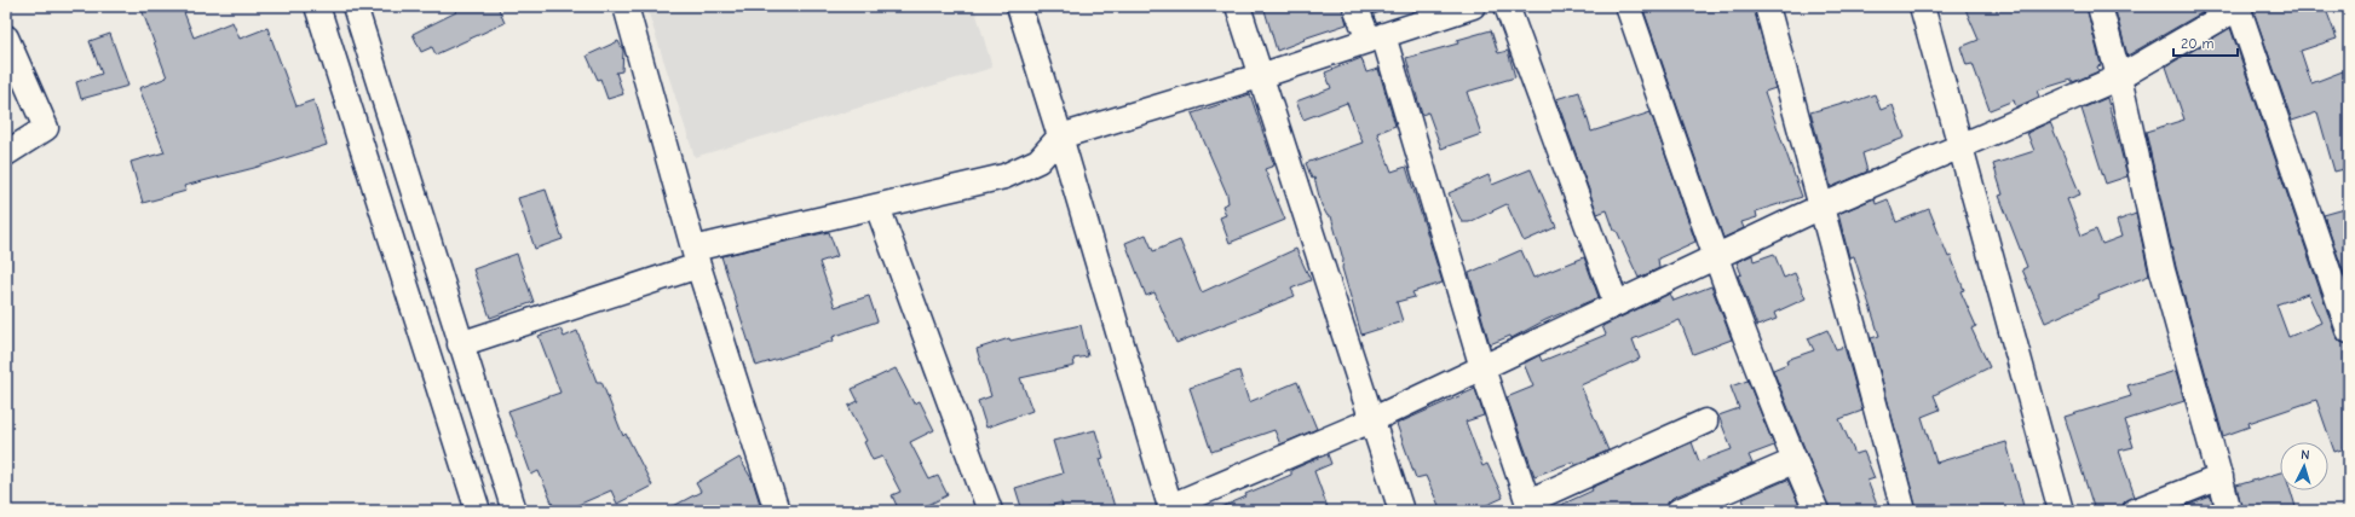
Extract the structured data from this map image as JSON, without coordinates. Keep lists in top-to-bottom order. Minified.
{"scale_bar":"20 m","north":"top"}
